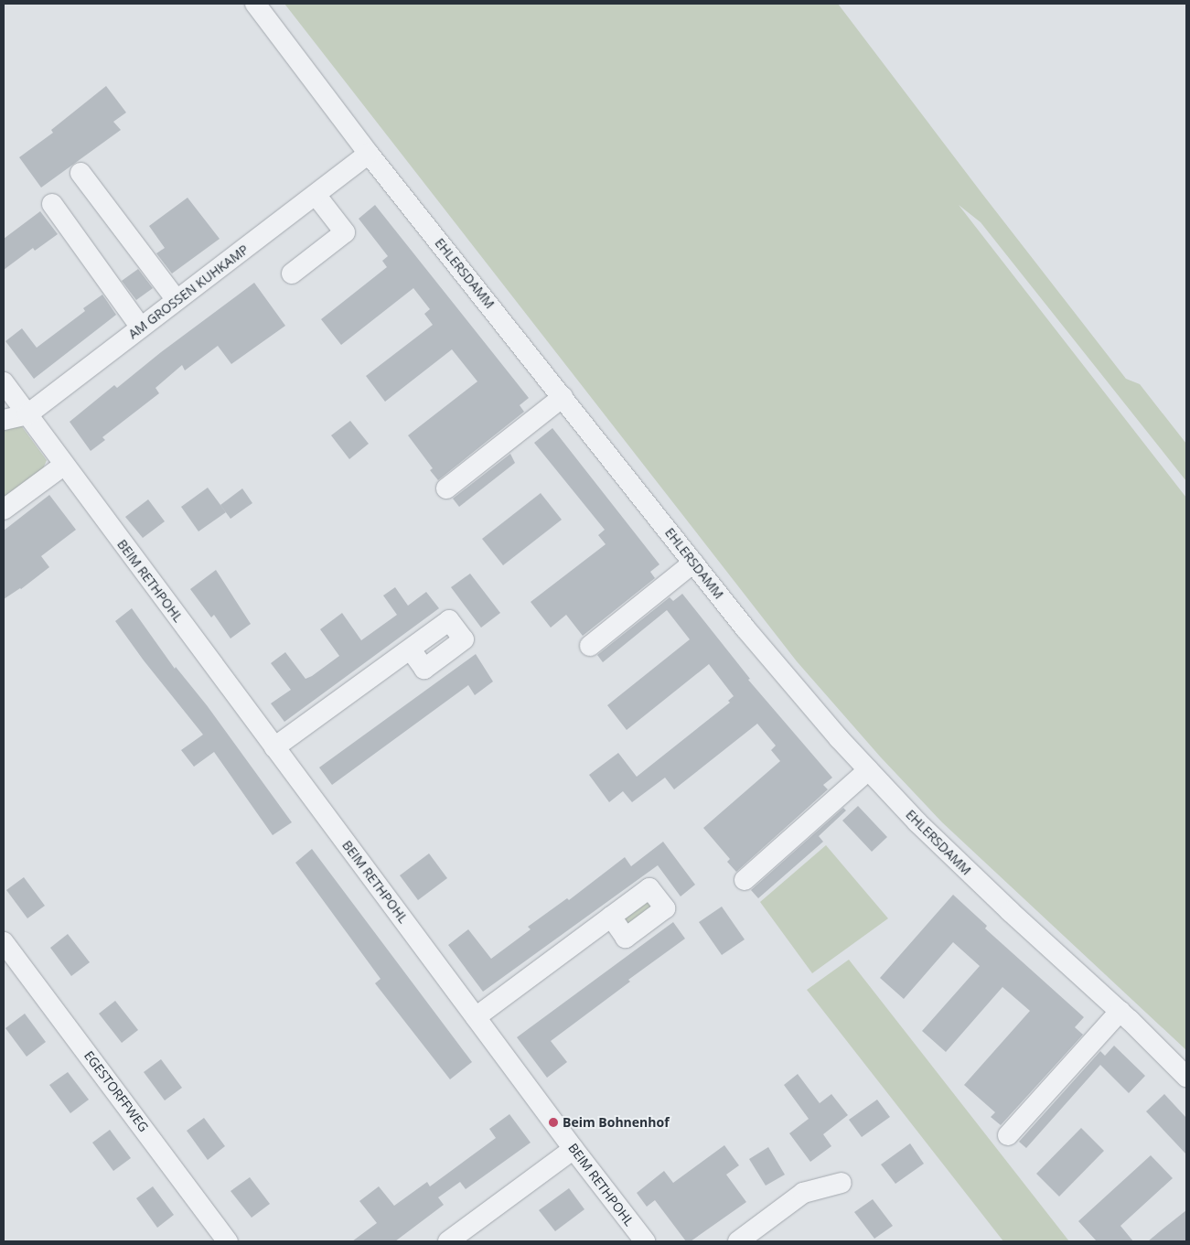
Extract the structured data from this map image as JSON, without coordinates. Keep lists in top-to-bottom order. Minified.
{"streets":{"street":["EHLERSDAMM","AM GROSSEN KUHKAMP","BEIM RETHPOHL","EGESTORFFWEG"]},"crossings":[["EHLERSDAMM","AM GROSSEN KUHKAMP"],["AM GROSSEN KUHKAMP","BEIM RETHPOHL"]],"places":["Beim Bohnenhof"]}
